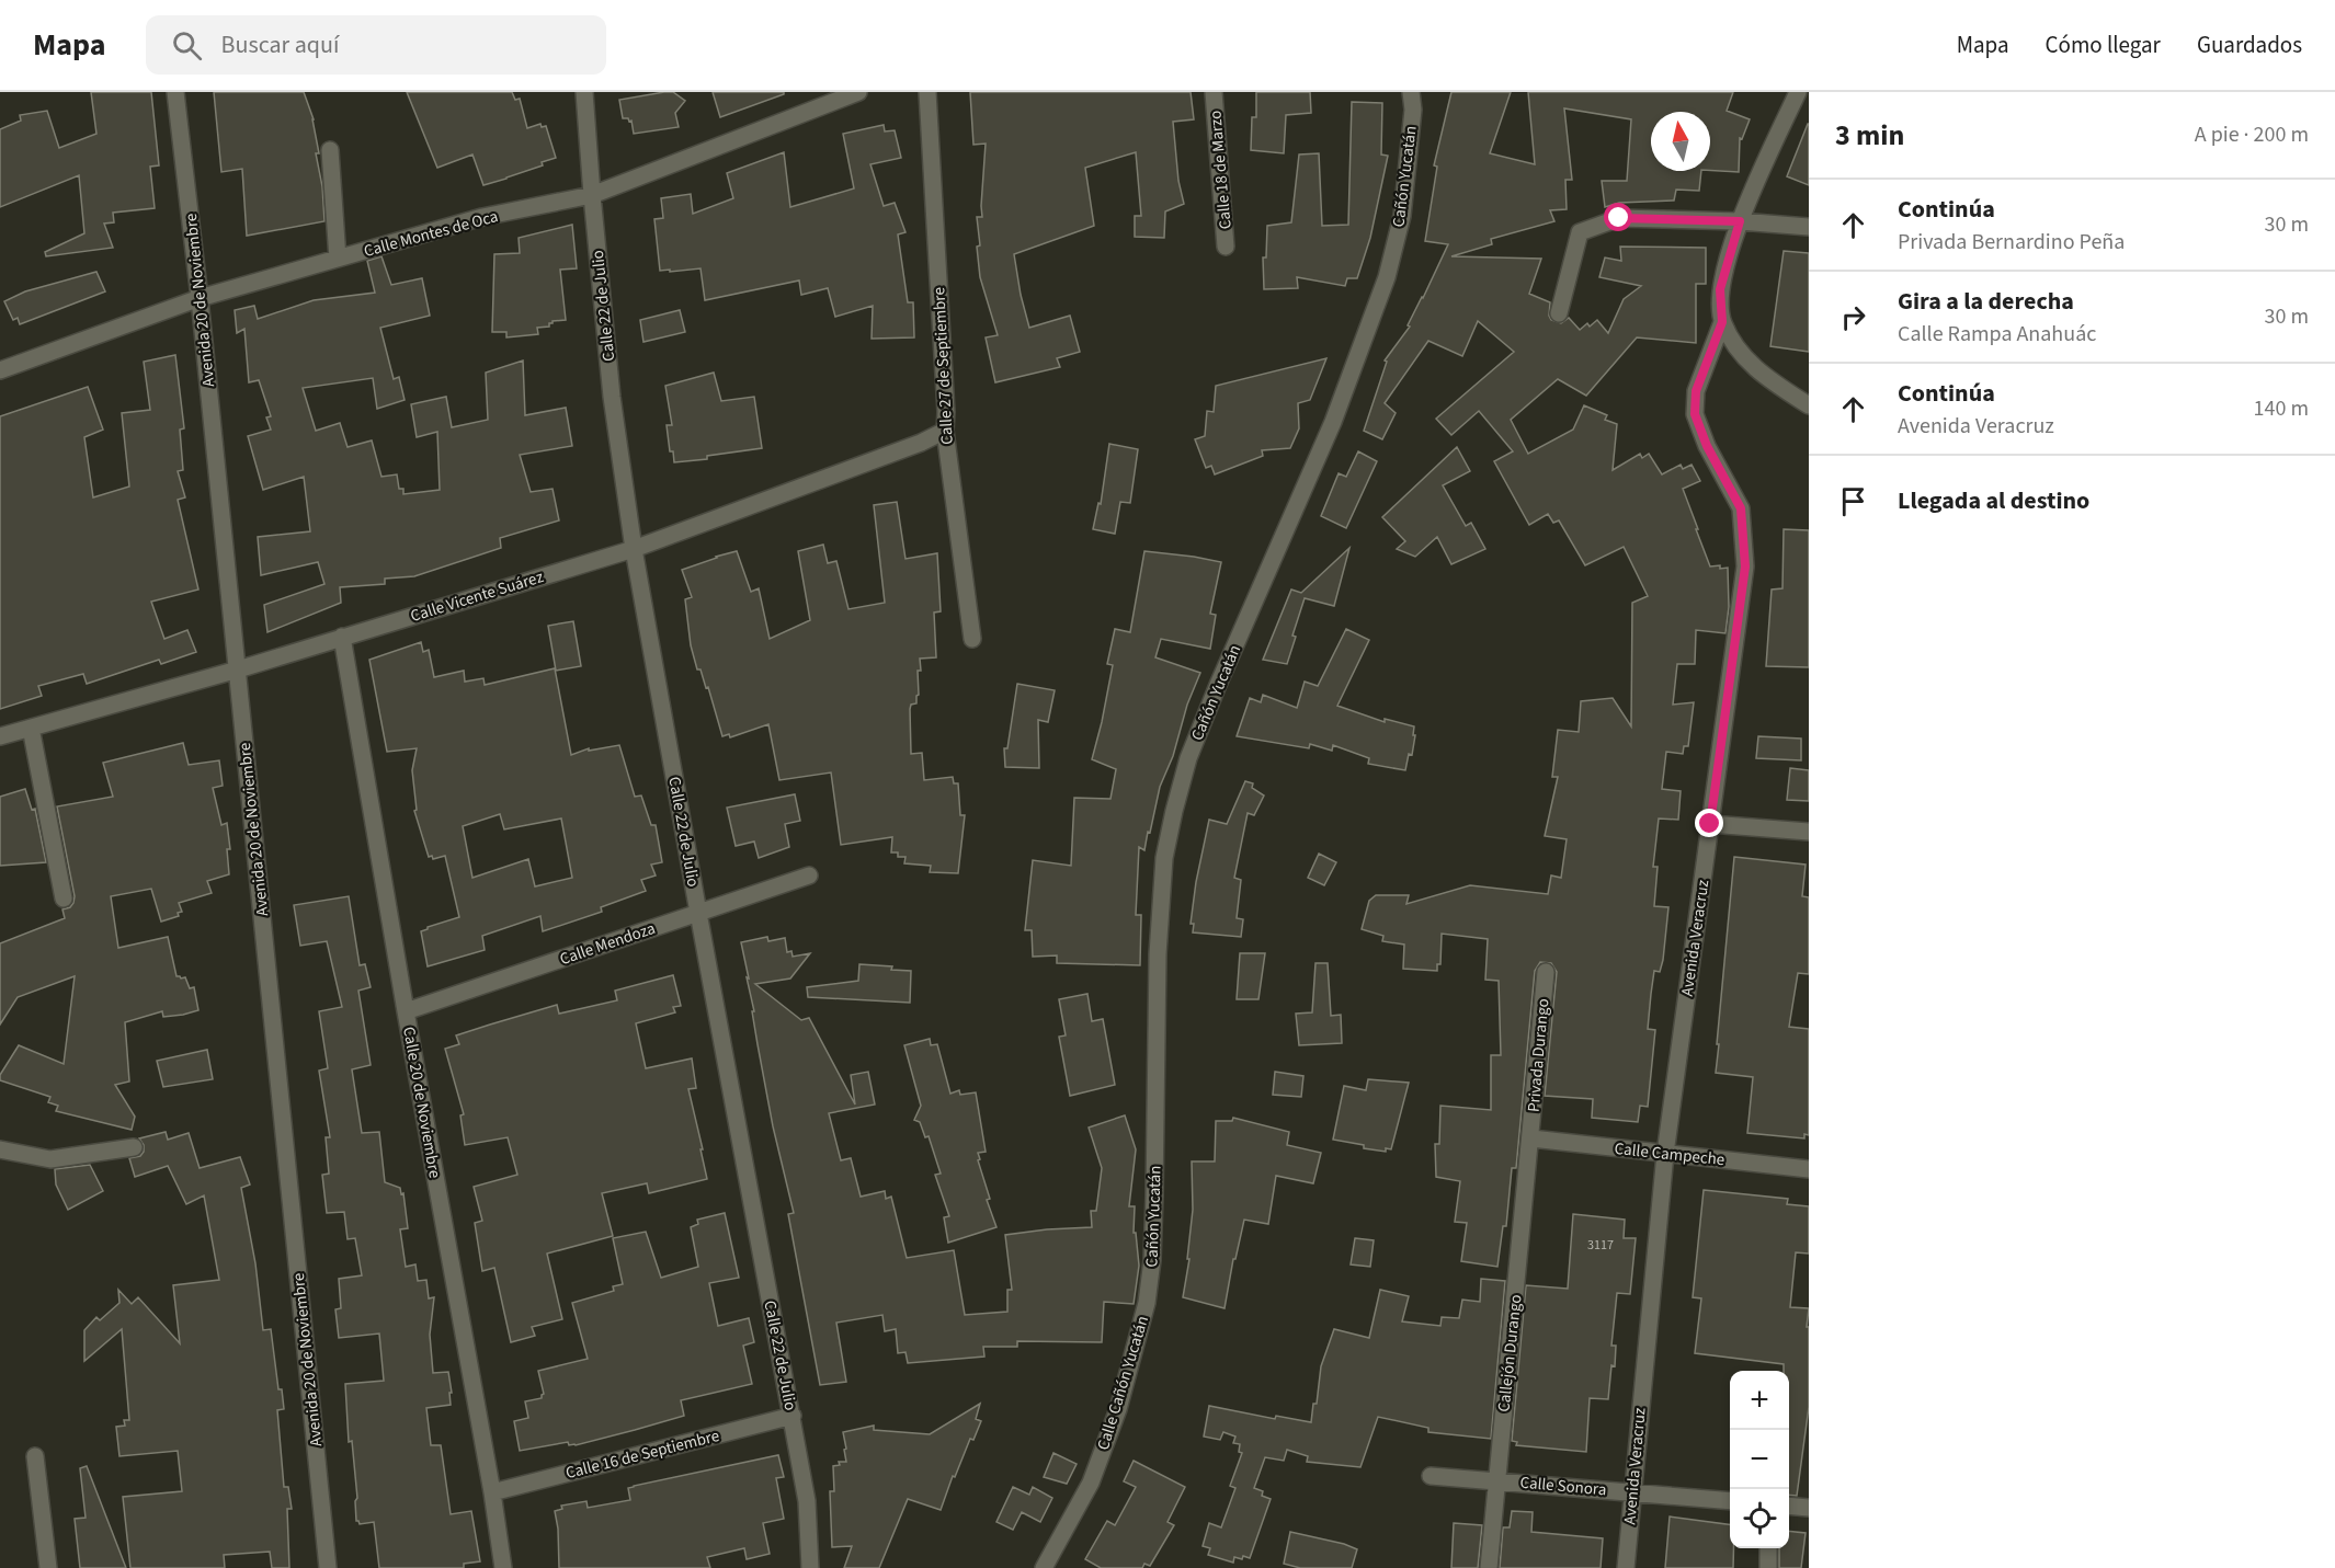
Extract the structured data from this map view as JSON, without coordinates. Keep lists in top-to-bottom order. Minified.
{"streets":{"street":["Calle 18 de Marzo","Cañón Yucatán","Calle Montes de Oca","Avenida 20 de Noviembre","Calle 22 de Julio","Calle 27 de Septiembre","Calle Vicente Suárez","Avenida Veracruz","Calle Mendoza","Privada Durango","Calle 20 de Noviembre","Calle Campeche","Callejón Durango","Calle Cañón Yucatán","Calle 16 de Septiembre","Calle Sonora"]},"crossings":[["Cañón Yucatán","Calle Cañón Yucatán"],["Calle Montes de Oca","Avenida 20 de Noviembre"],["Calle Montes de Oca","Calle 22 de Julio"],["Avenida 20 de Noviembre","Calle Vicente Suárez"],["Calle 22 de Julio","Calle Vicente Suárez"],["Calle 22 de Julio","Calle Mendoza"],["Calle 22 de Julio","Calle 16 de Septiembre"],["Calle 27 de Septiembre","Calle Vicente Suárez"],["Calle Vicente Suárez","Calle 20 de Noviembre"],["Avenida Veracruz","Calle Campeche"],["Avenida Veracruz","Calle Sonora"],["Calle Mendoza","Calle 20 de Noviembre"],["Privada Durango","Calle Campeche"],["Privada Durango","Callejón Durango"],["Calle 20 de Noviembre","Calle 16 de Septiembre"],["Calle Campeche","Callejón Durango"],["Callejón Durango","Calle Sonora"]],"house_numbers":["3117"],"north":"top","page":{"header":"Mapa","search":"Buscar aquí","nav":["Mapa","Cómo llegar","Guardados"],"heading":["3 min","A pie · 200 m"],"list":[["Continúa","Privada Bernardino Peña","30 m"],["Gira a la derecha","Calle Rampa Anahuác","30 m"],["Continúa","Avenida Veracruz","140 m"],"Llegada al destino"],"map_buttons":["+","−"]}}
